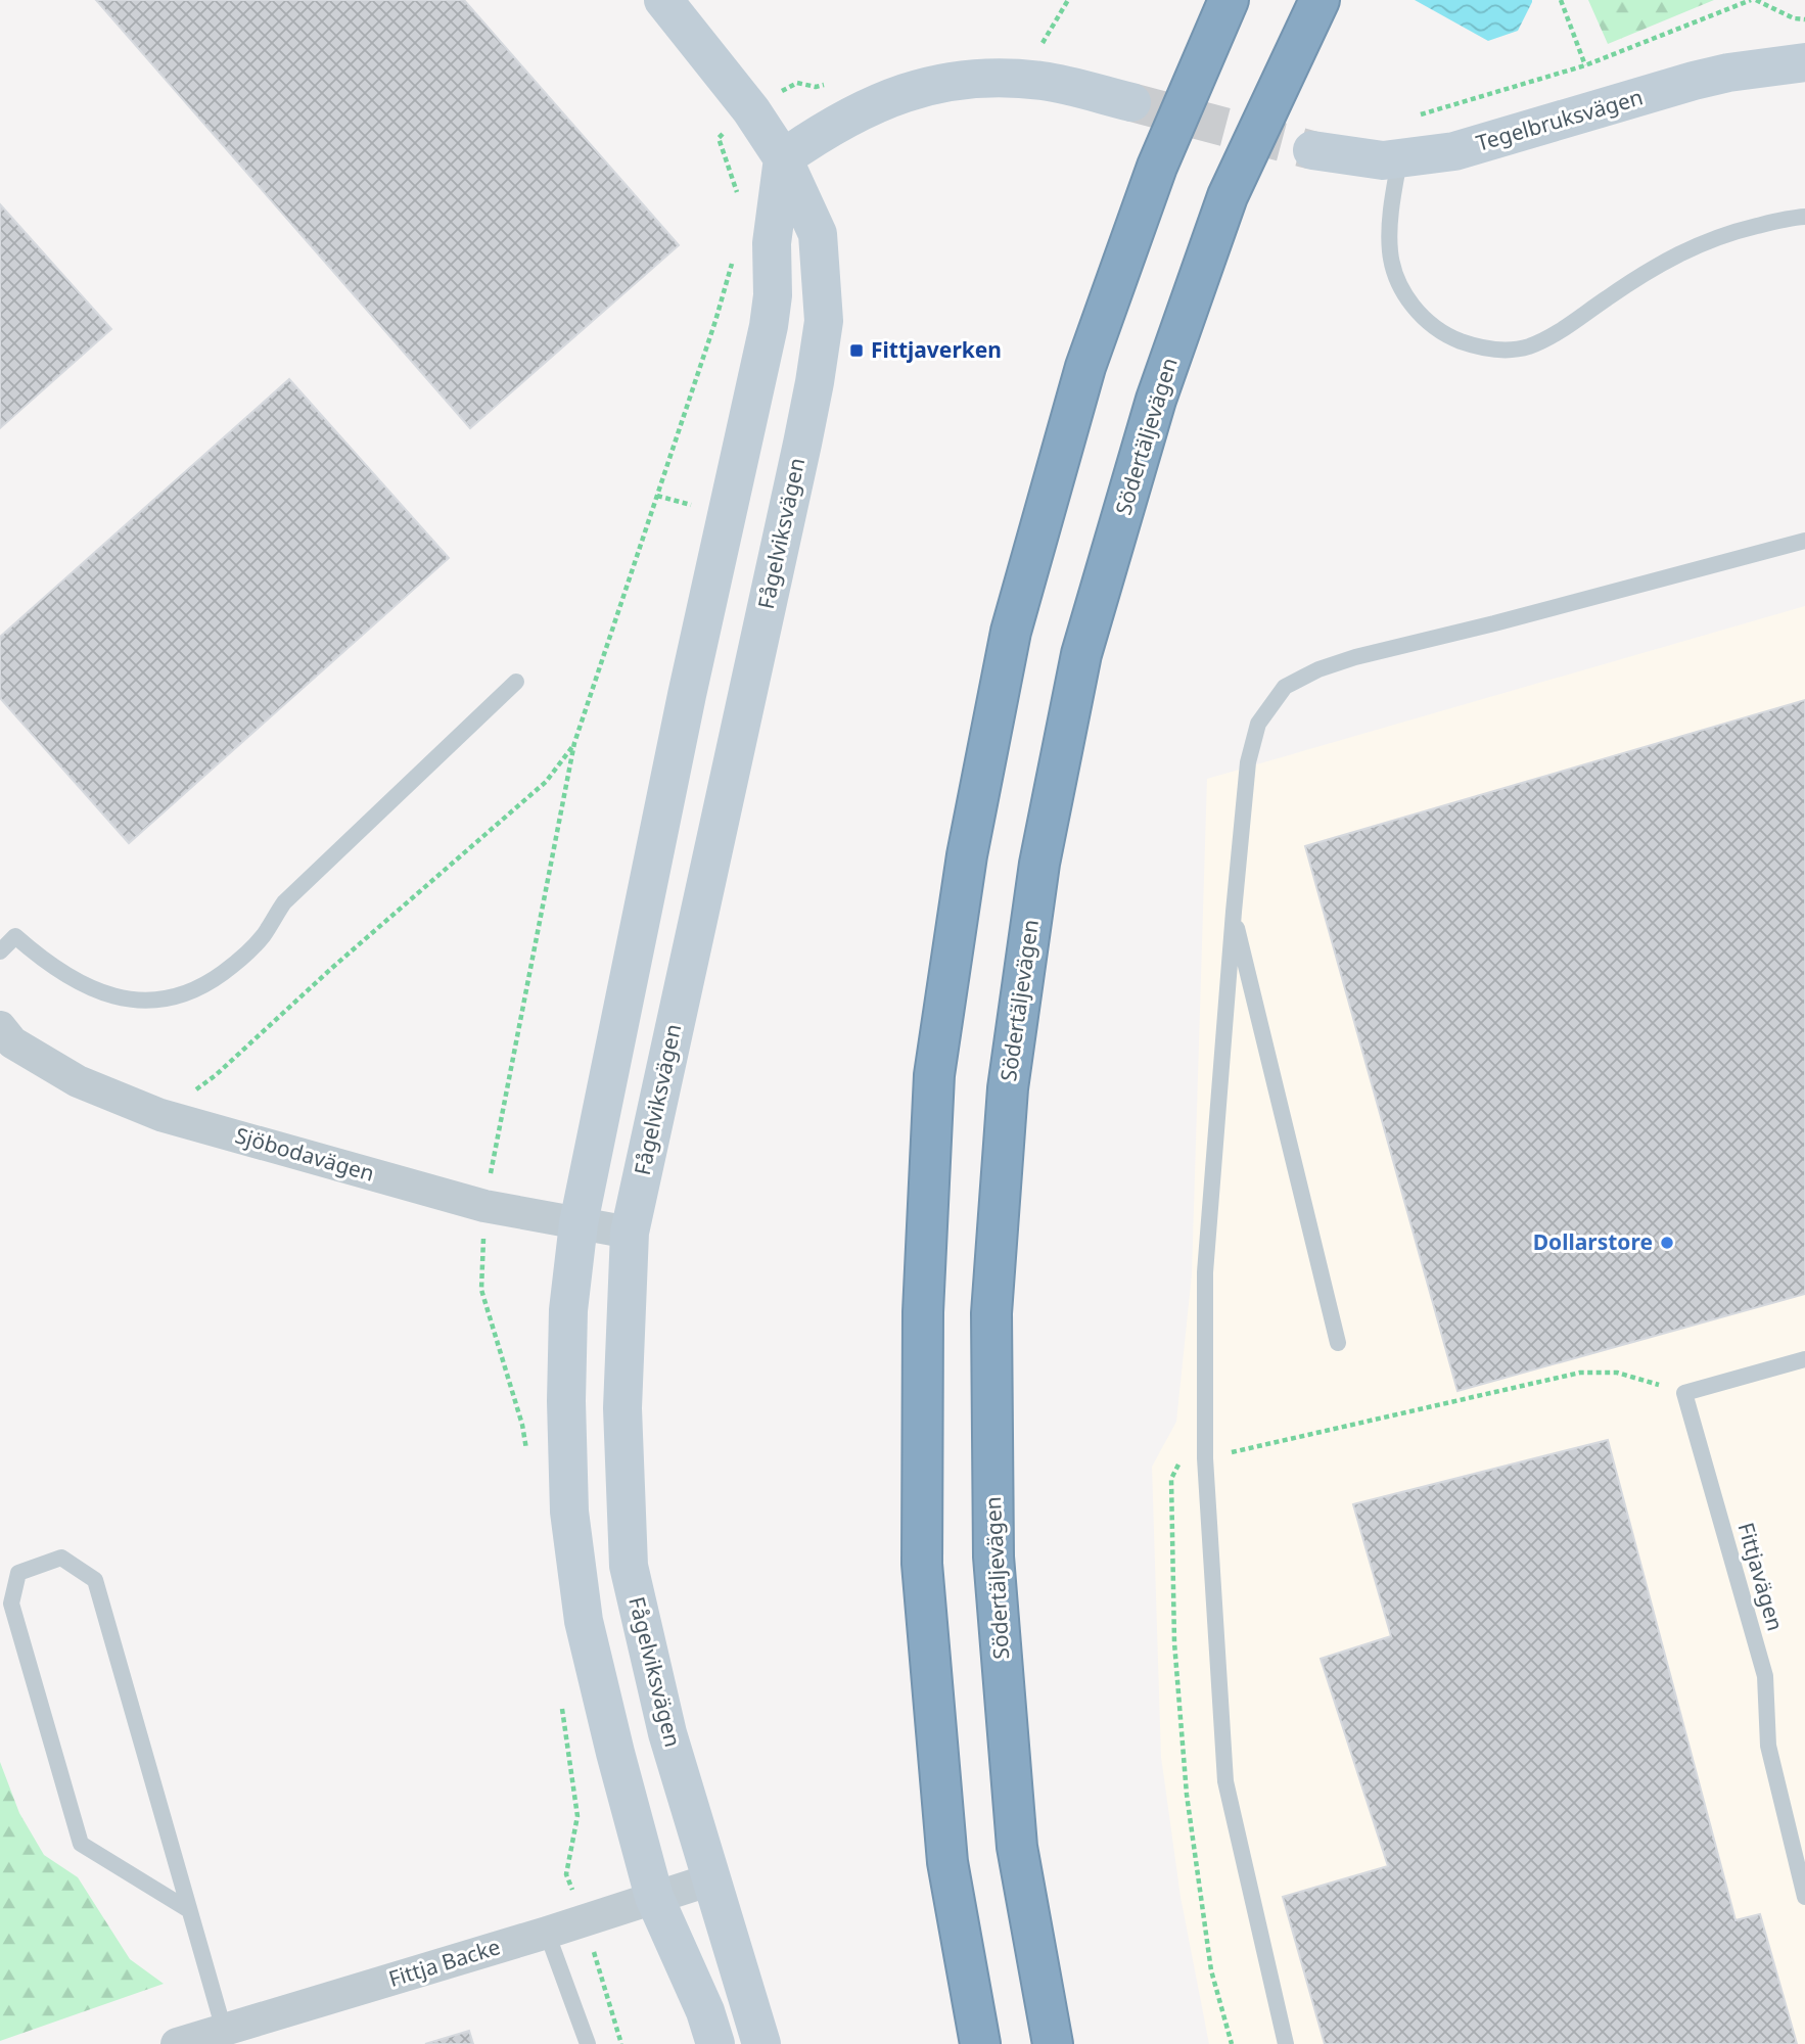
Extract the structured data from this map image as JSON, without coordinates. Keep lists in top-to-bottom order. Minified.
{"streets":{"highway":["Södertäljevägen"],"main road":["Tegelbruksvägen","Fågelviksvägen"],"street":["Sjöbodavägen","Fittja Backe"],"lane":["Fittjavägen"]},"crossings":[["Fågelviksvägen","Sjöbodavägen"],["Fågelviksvägen","Fittja Backe"]],"places":{"transit":["Fittjaverken"],"other":["Dollarstore"]}}
